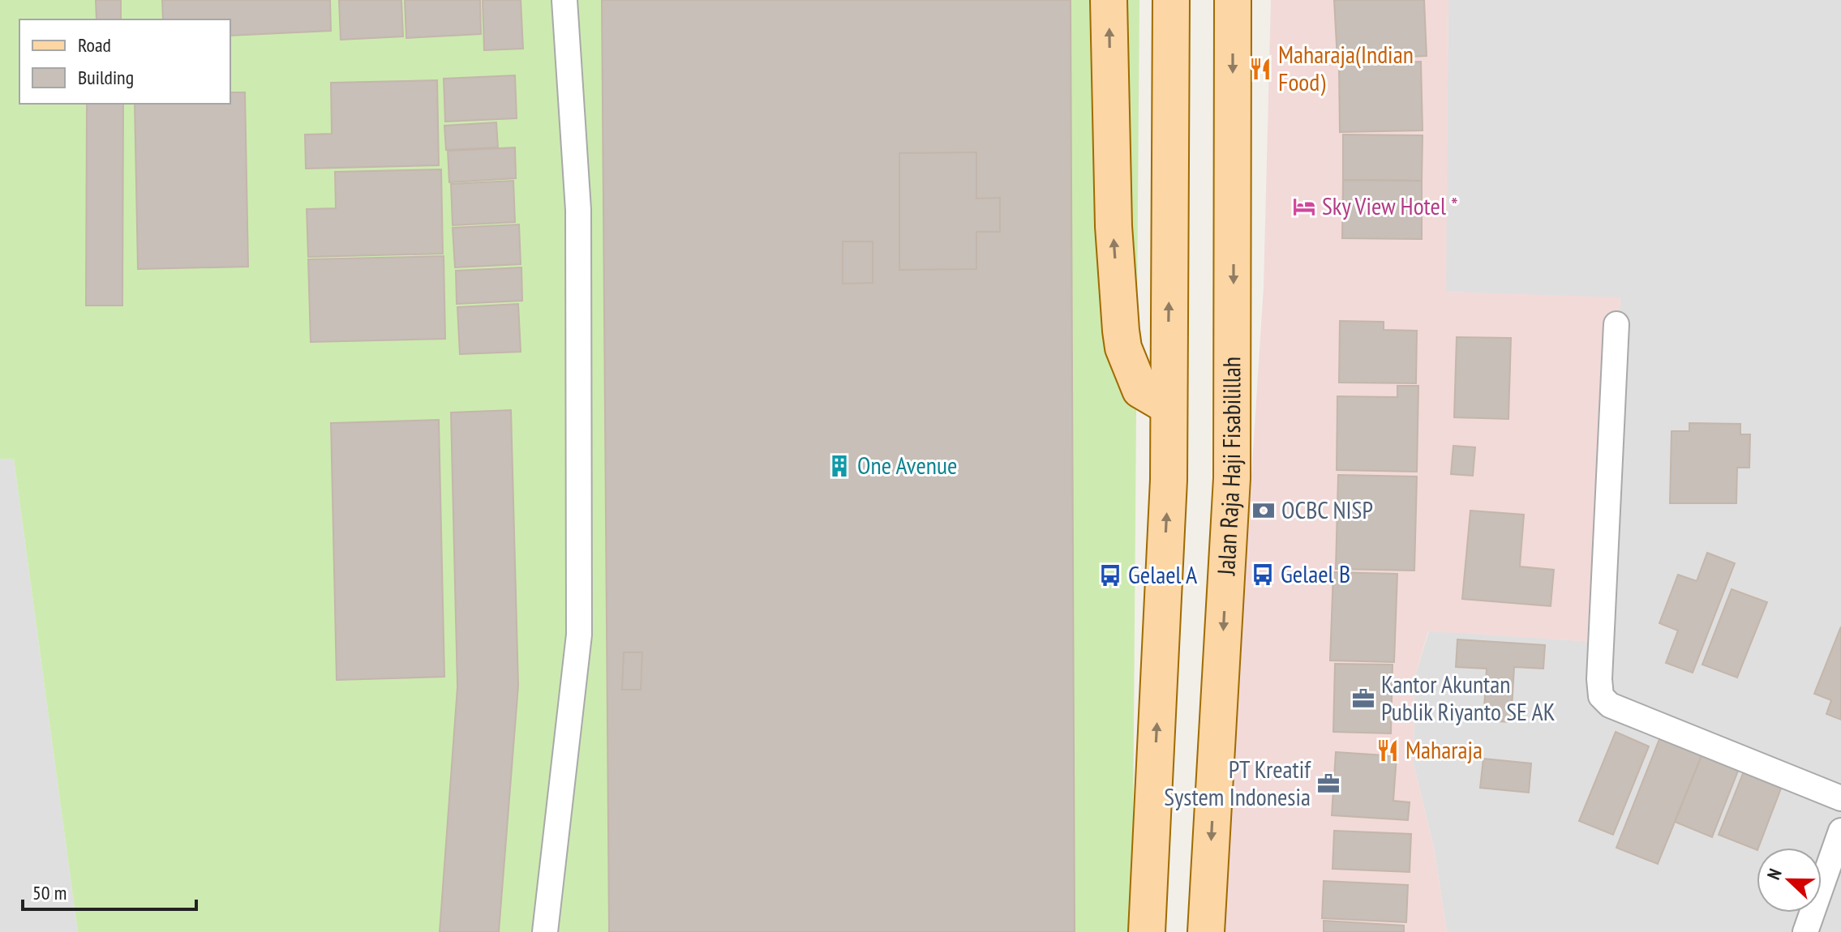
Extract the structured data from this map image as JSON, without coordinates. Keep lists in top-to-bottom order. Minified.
{"streets":{"main road":["Jalan Raja Haji Fisabilillah"]},"places":{"restaurant":["Maharaja(Indian Food)","Maharaja"],"hotel":["Sky View Hotel *"],"building":["One Avenue"],"bank":["OCBC NISP"],"bus stop":["Gelael B","Gelael A"],"office":["Kantor Akuntan Publik Riyanto SE AK","PT Kreatif System Indonesia"]},"legend":["Road","Building"],"scale_bar":"50 m","north":"left"}
